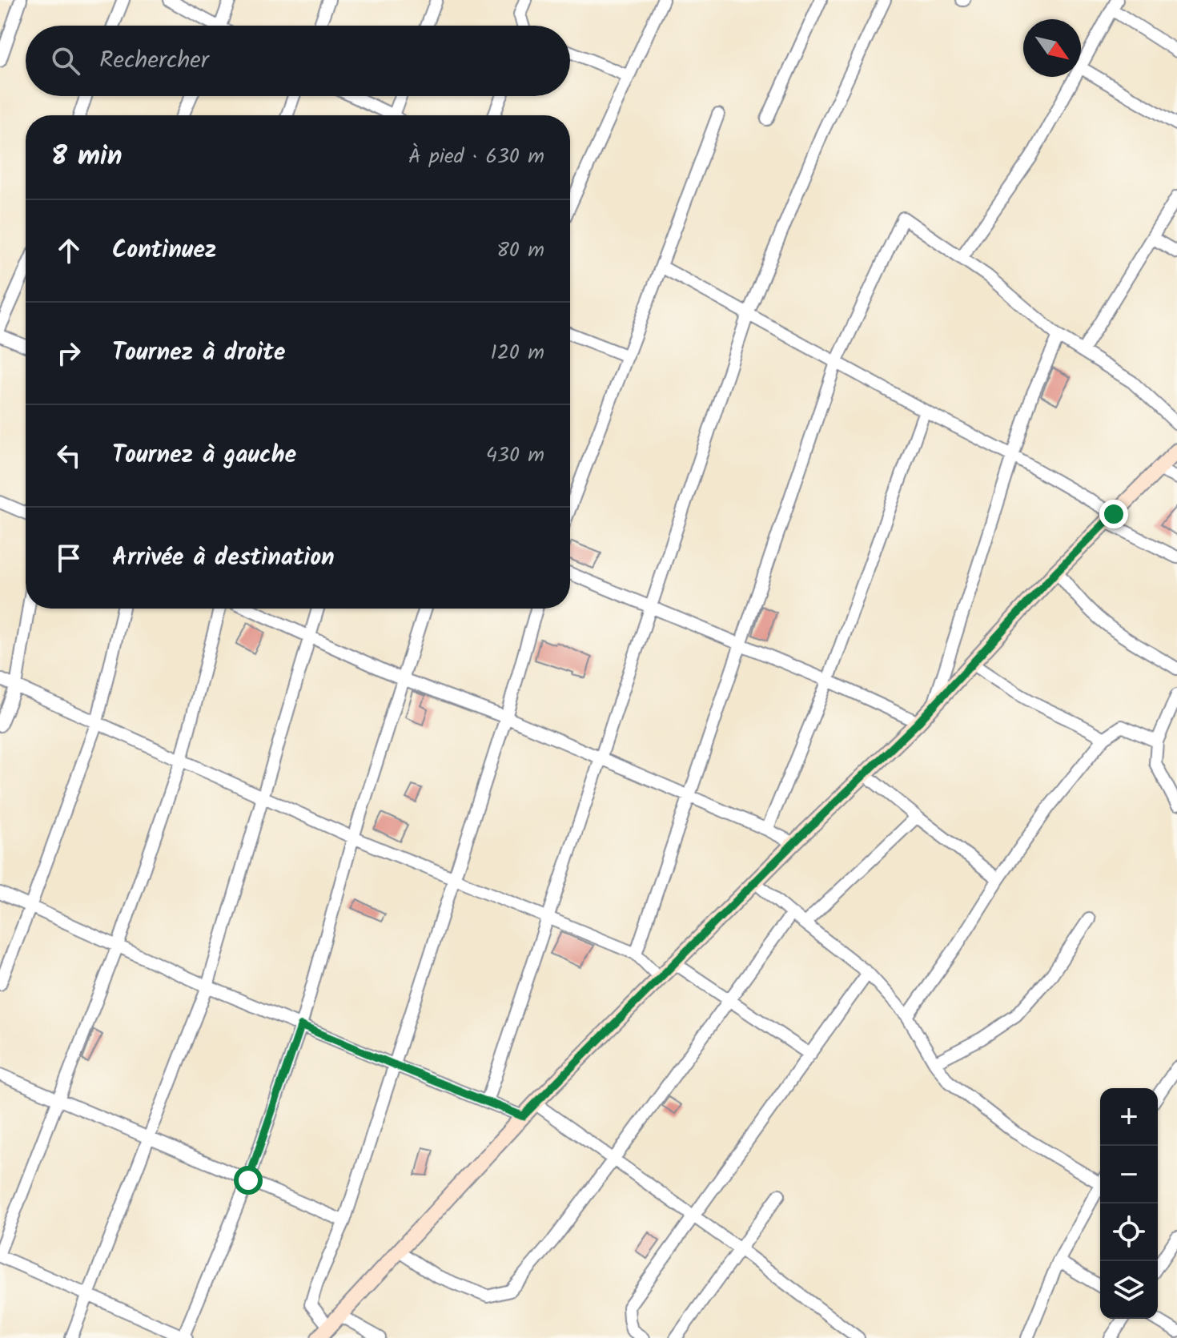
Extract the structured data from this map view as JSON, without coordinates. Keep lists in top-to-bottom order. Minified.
{"north":"bottom right","page":{"search":"Rechercher","heading":["8 min","À pied · 630 m"],"list":[["Continuez","80 m"],["Tournez à droite","120 m"],["Tournez à gauche","430 m"],"Arrivée à destination"],"map_buttons":["+","−"]}}
